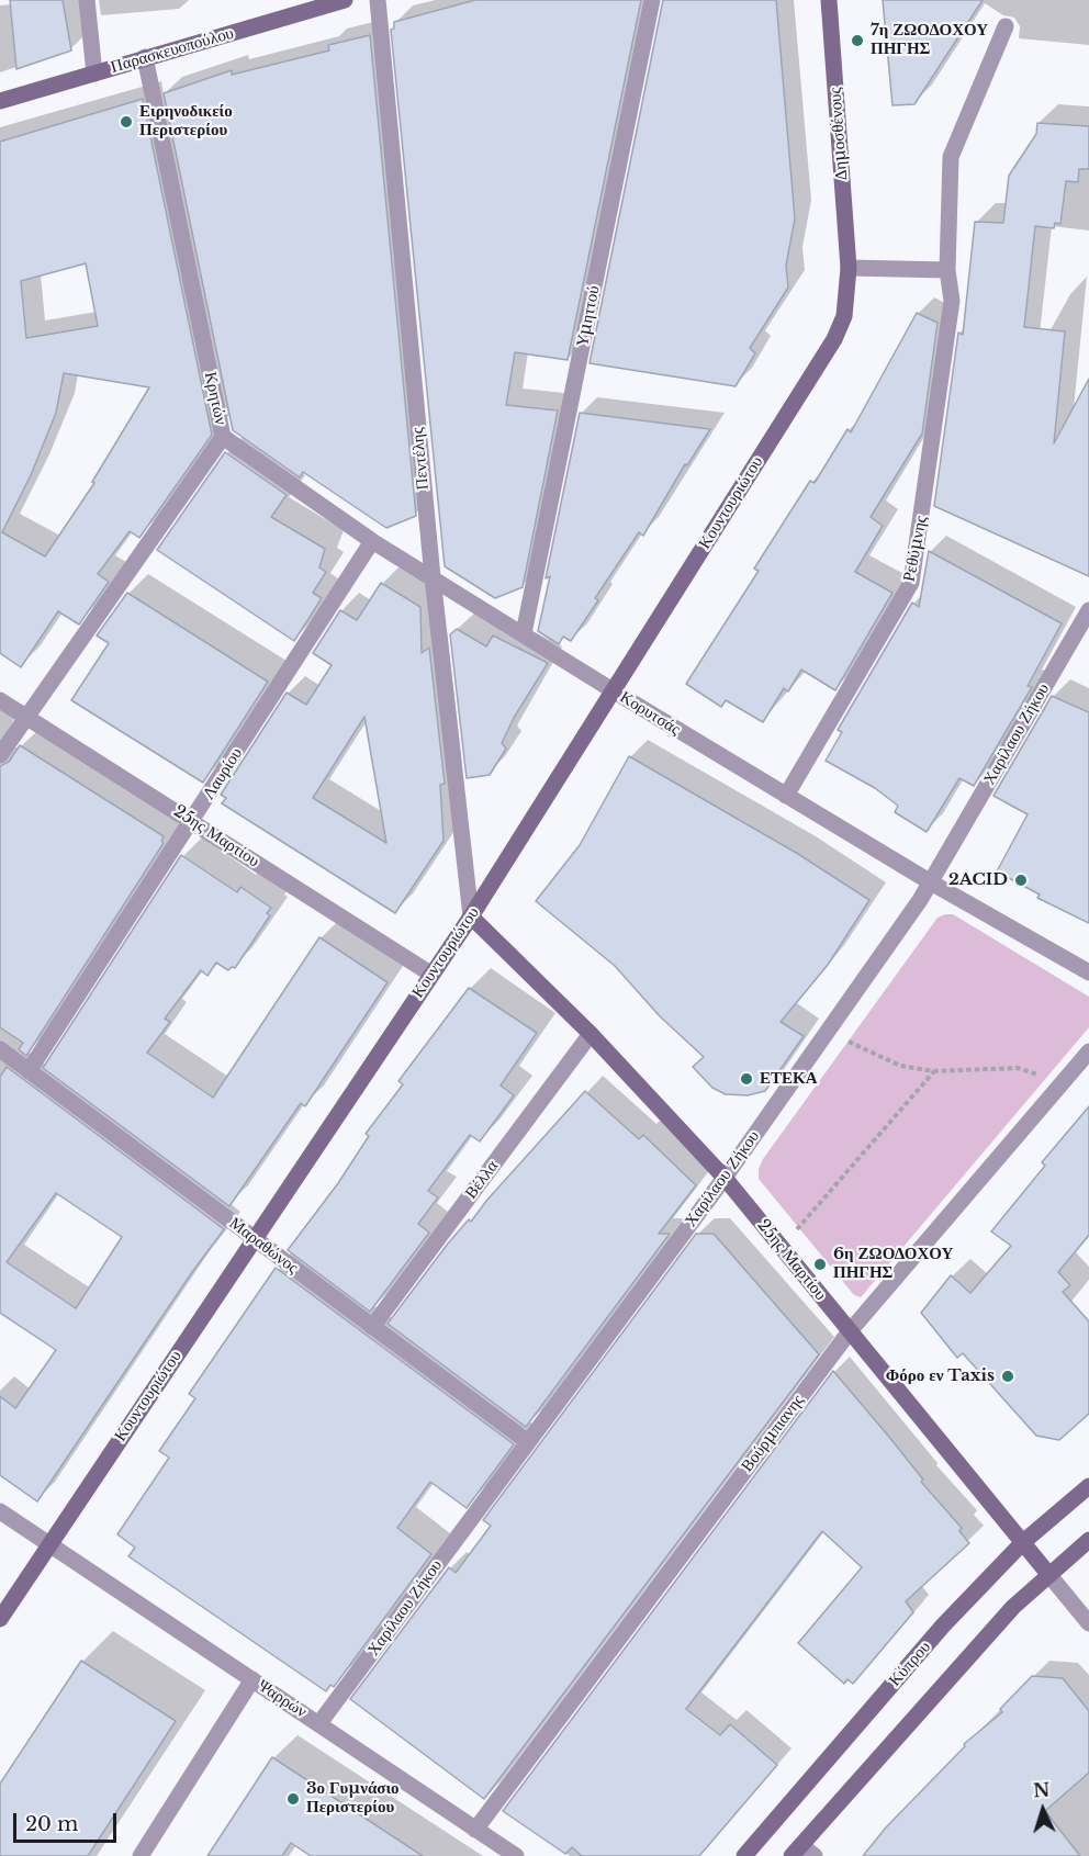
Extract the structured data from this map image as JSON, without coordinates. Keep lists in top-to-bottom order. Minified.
{"streets":{"street":["Παρασκευοπούλου","Δημοσθένους","Υμηττού","Κρητών","Πεντέλης","Κουντουριώτου","Ρεθύμνης","Κορυτσάς","Χαρίλαου Ζήκου","Λαυρίου","25ης Μαρτίου","Βέλλα","Μαραθώνος","Βούρμπιανης","Κύπρου","Ψαρρών"]},"crossings":[["Παρασκευοπούλου","Κρητών"],["Δημοσθένους","Κουντουριώτου"],["Υμηττού","Κορυτσάς"],["Κρητών","Κορυτσάς"],["Κρητών","25ης Μαρτίου"],["Πεντέλης","Κουντουριώτου"],["Πεντέλης","Κορυτσάς"],["Πεντέλης","25ης Μαρτίου"],["Κουντουριώτου","Κορυτσάς"],["Κουντουριώτου","25ης Μαρτίου"],["Κουντουριώτου","Μαραθώνος"],["Κουντουριώτου","Ψαρρών"],["Ρεθύμνης","Κορυτσάς"],["Κορυτσάς","Χαρίλαου Ζήκου"],["Κορυτσάς","Λαυρίου"],["Χαρίλαου Ζήκου","25ης Μαρτίου"],["Χαρίλαου Ζήκου","Μαραθώνος"],["Χαρίλαου Ζήκου","Ψαρρών"],["Λαυρίου","25ης Μαρτίου"],["Λαυρίου","Μαραθώνος"],["25ης Μαρτίου","Βέλλα"],["25ης Μαρτίου","Βούρμπιανης"],["25ης Μαρτίου","Κύπρου"],["Βέλλα","Μαραθώνος"],["Βούρμπιανης","Ψαρρών"]],"places":["7η ΖΩΟΔΟΧΟΥ ΠΗΓΗΣ","Ειρηνοδικείο Περιστερίου","2ACID","ΕΤΕΚΑ","6η ΖΩΟΔΟΧΟΥ ΠΗΓΗΣ","Φόρο εν Taxis","3ο Γυμνάσιο Περιστερίου"],"scale_bar":"20 m","north":"top"}
